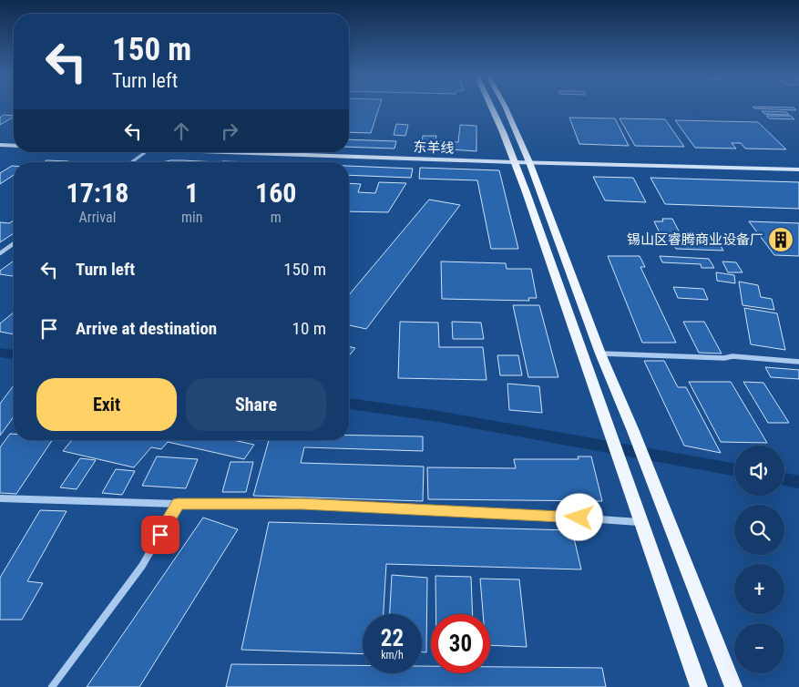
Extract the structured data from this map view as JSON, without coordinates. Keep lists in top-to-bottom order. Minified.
{"streets":{"main road":["东羊线"]},"places":{"building":["锡山区睿腾商业设备厂"]},"page":{"turn":["150 m","Turn left"],"eta":["17:18","Arrival","1","min","160","m"],"list":[{"name":"Turn left","value":"150 m"},{"name":"Arrive at destination","value":"10 m"}],"buttons":["Exit","Share"],"map_buttons":["+","−"],"speed":"22 km/h","limit":"30"}}
